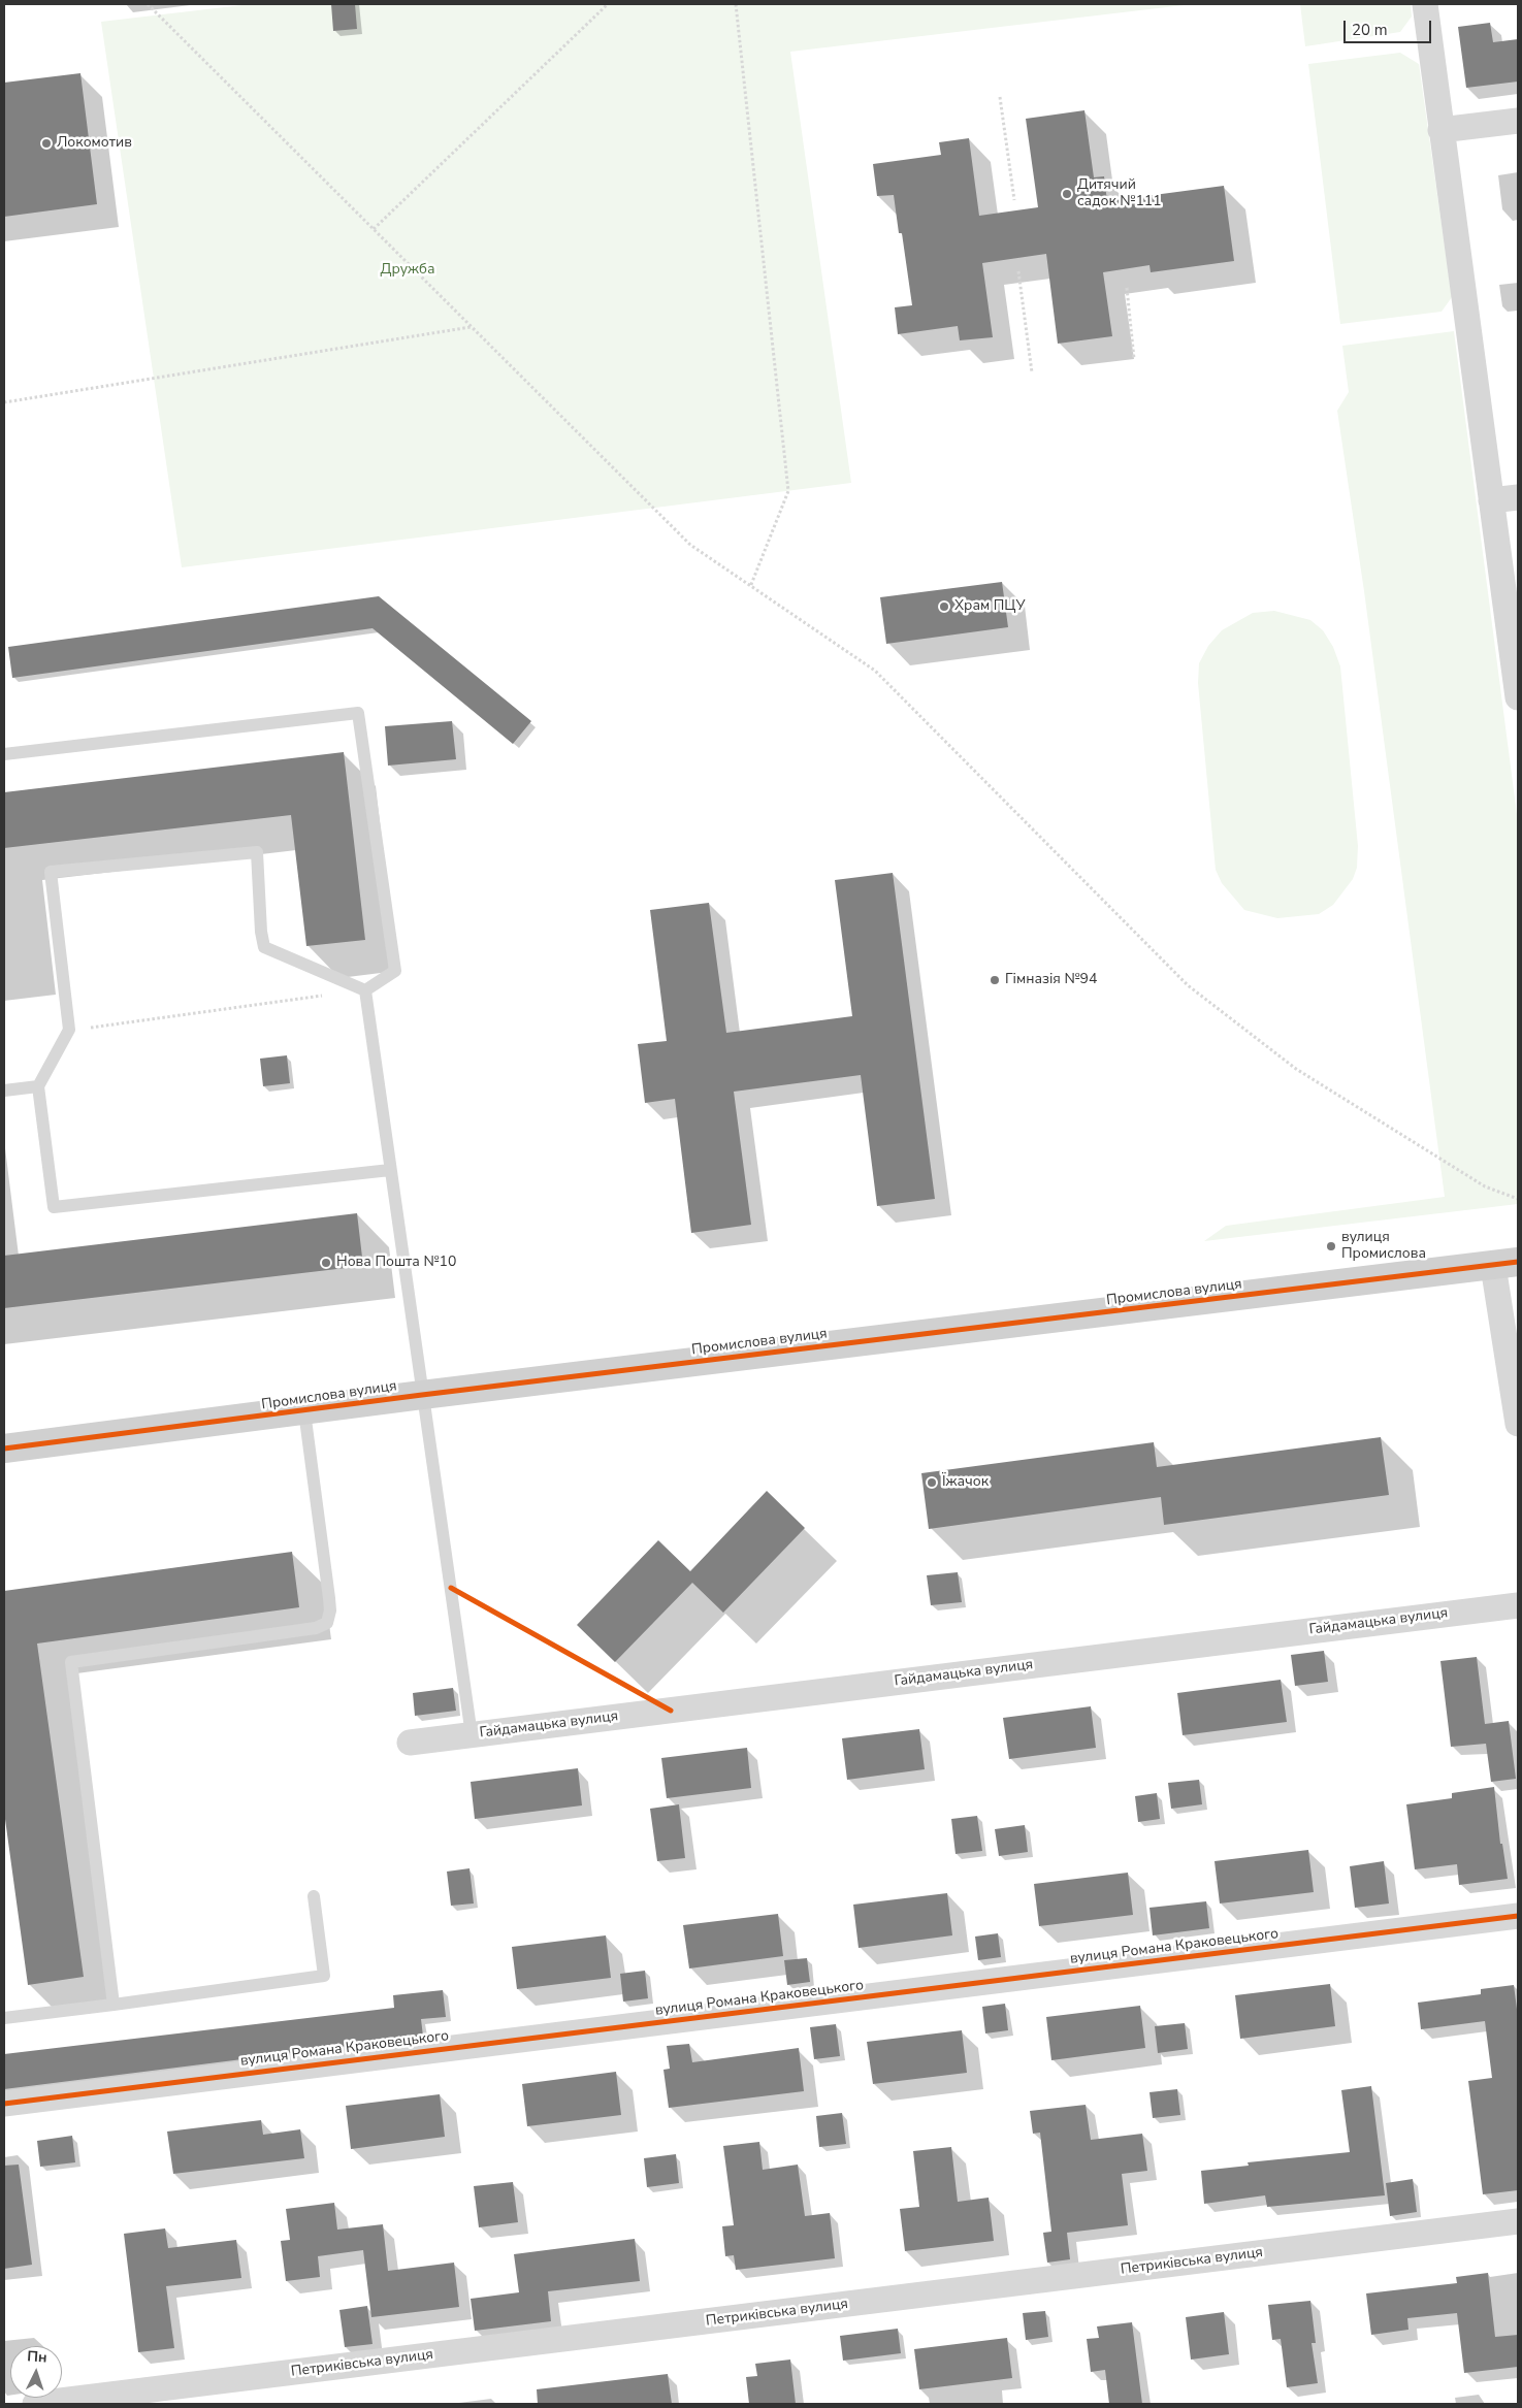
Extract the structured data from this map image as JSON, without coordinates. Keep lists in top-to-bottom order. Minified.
{"streets":{"street":["Промислова вулиця","Гайдамацька вулиця","вулиця Романа Краковецького","Петриківська вулиця"]},"parks":["Дружба"],"places":["Локомотив","Дитячий садок №111","Храм ПЦУ","Гімназія №94","вулиця Промислова","Нова Пошта №10","Їжачок"],"scale_bar":"20 m","north":"top"}
